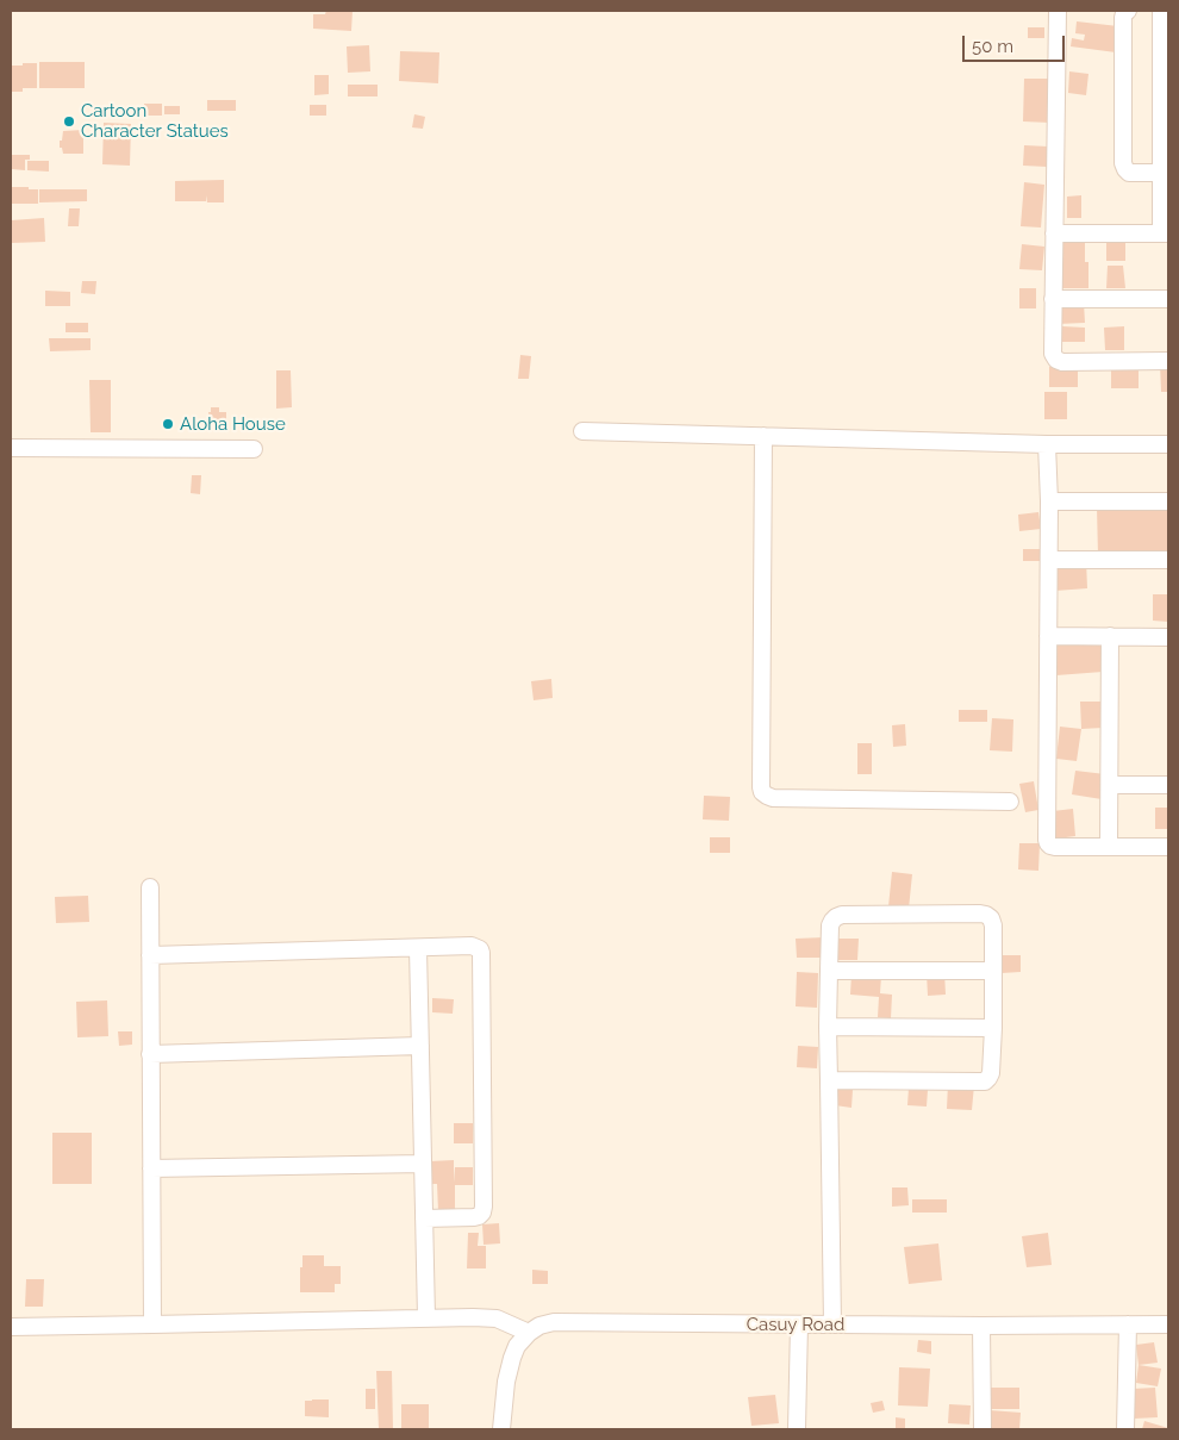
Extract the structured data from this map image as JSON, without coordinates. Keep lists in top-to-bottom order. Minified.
{"streets":{"street":["Casuy Road"]},"places":["Cartoon Character Statues","Aloha House"],"scale_bar":"50 m"}
